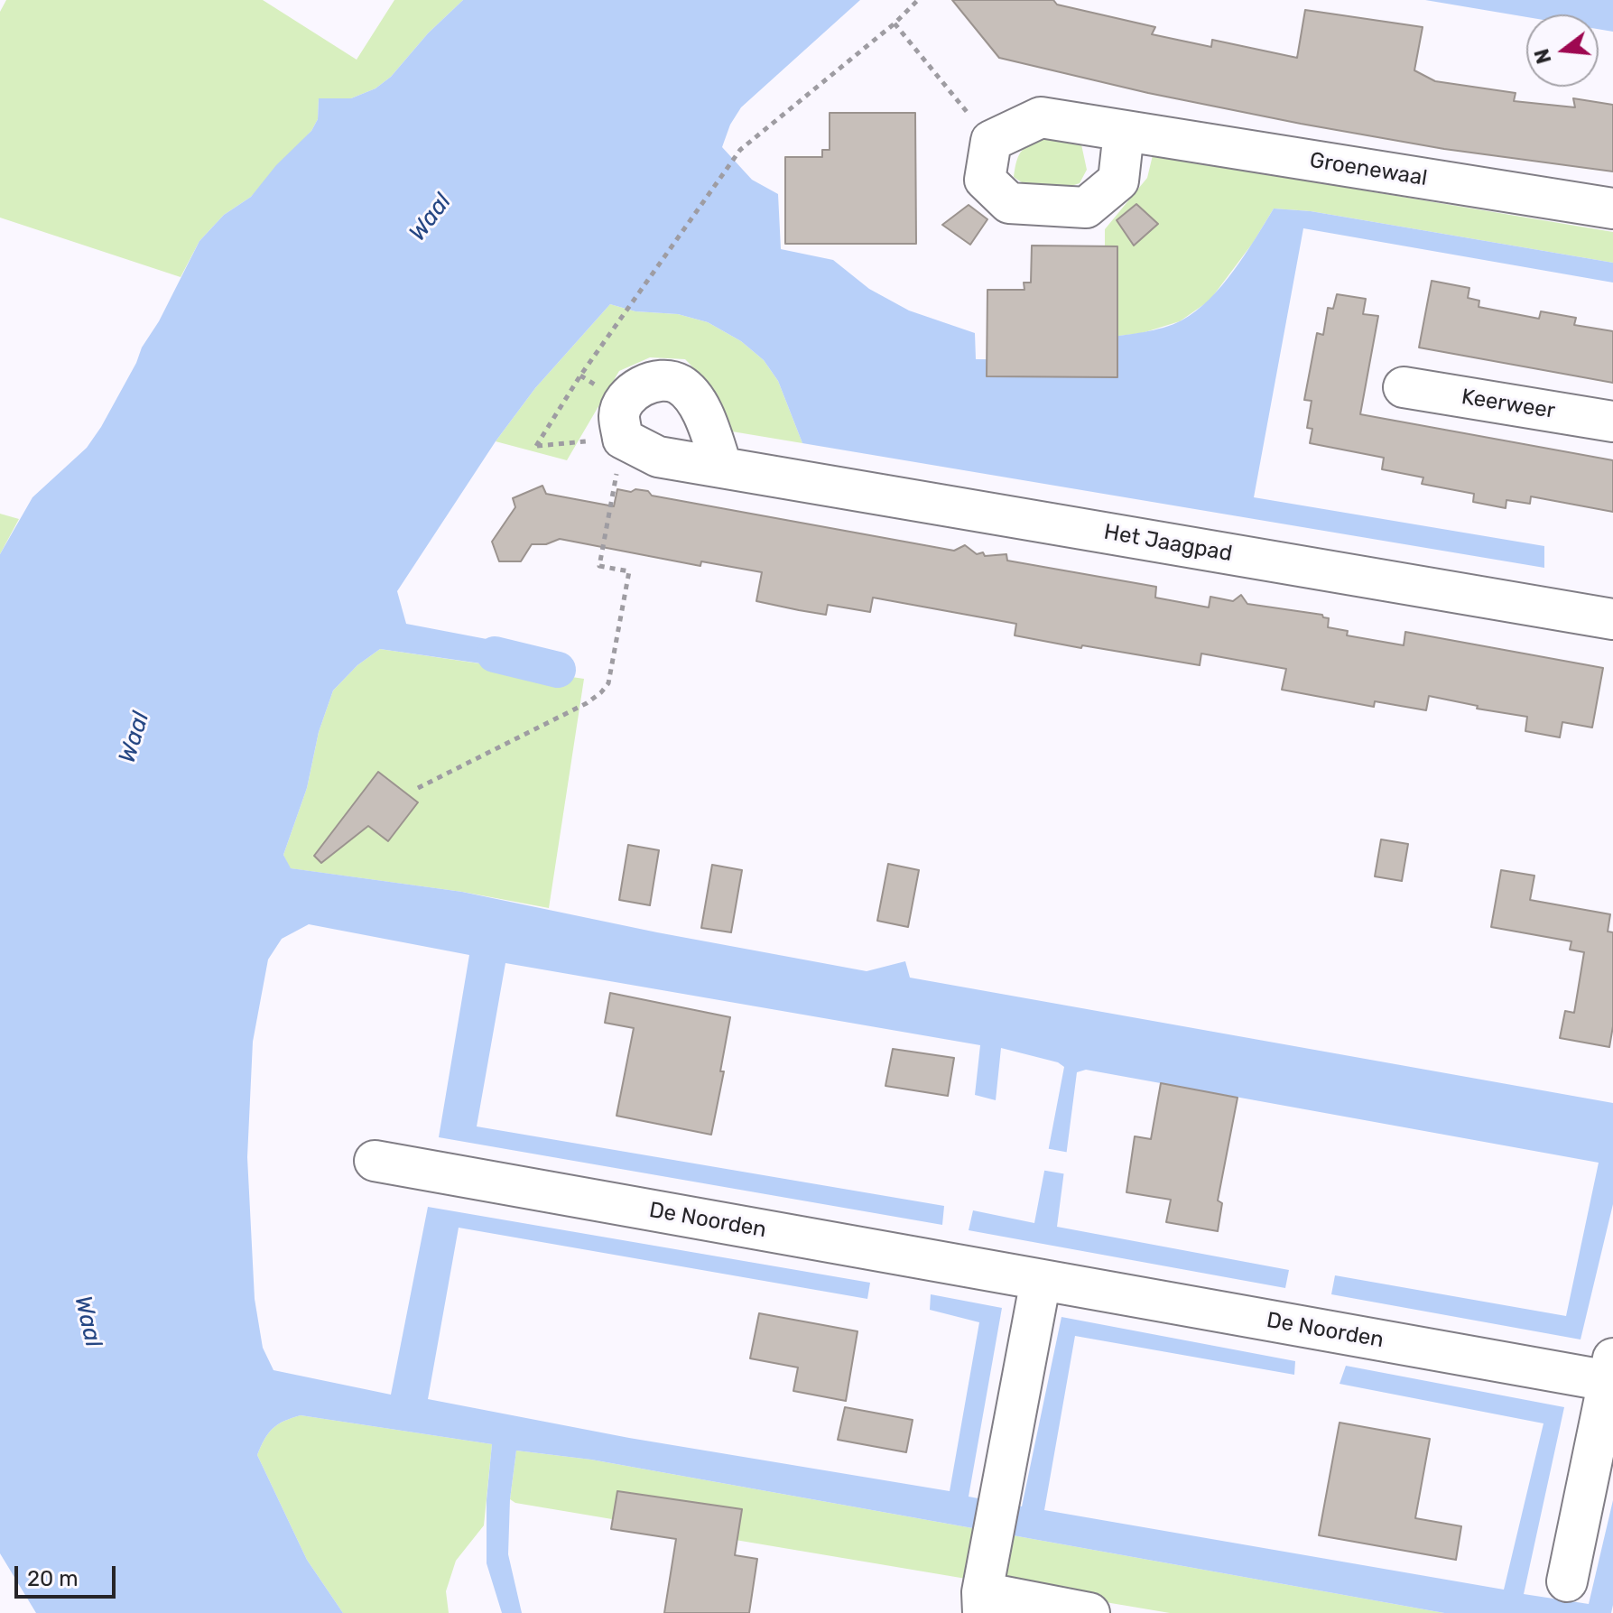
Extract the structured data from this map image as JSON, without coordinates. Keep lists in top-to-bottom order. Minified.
{"streets":{"street":["Groenewaal","Keerweer","Het Jaagpad","De Noorden"]},"water":["Waal"],"scale_bar":"20 m","north":"left"}
